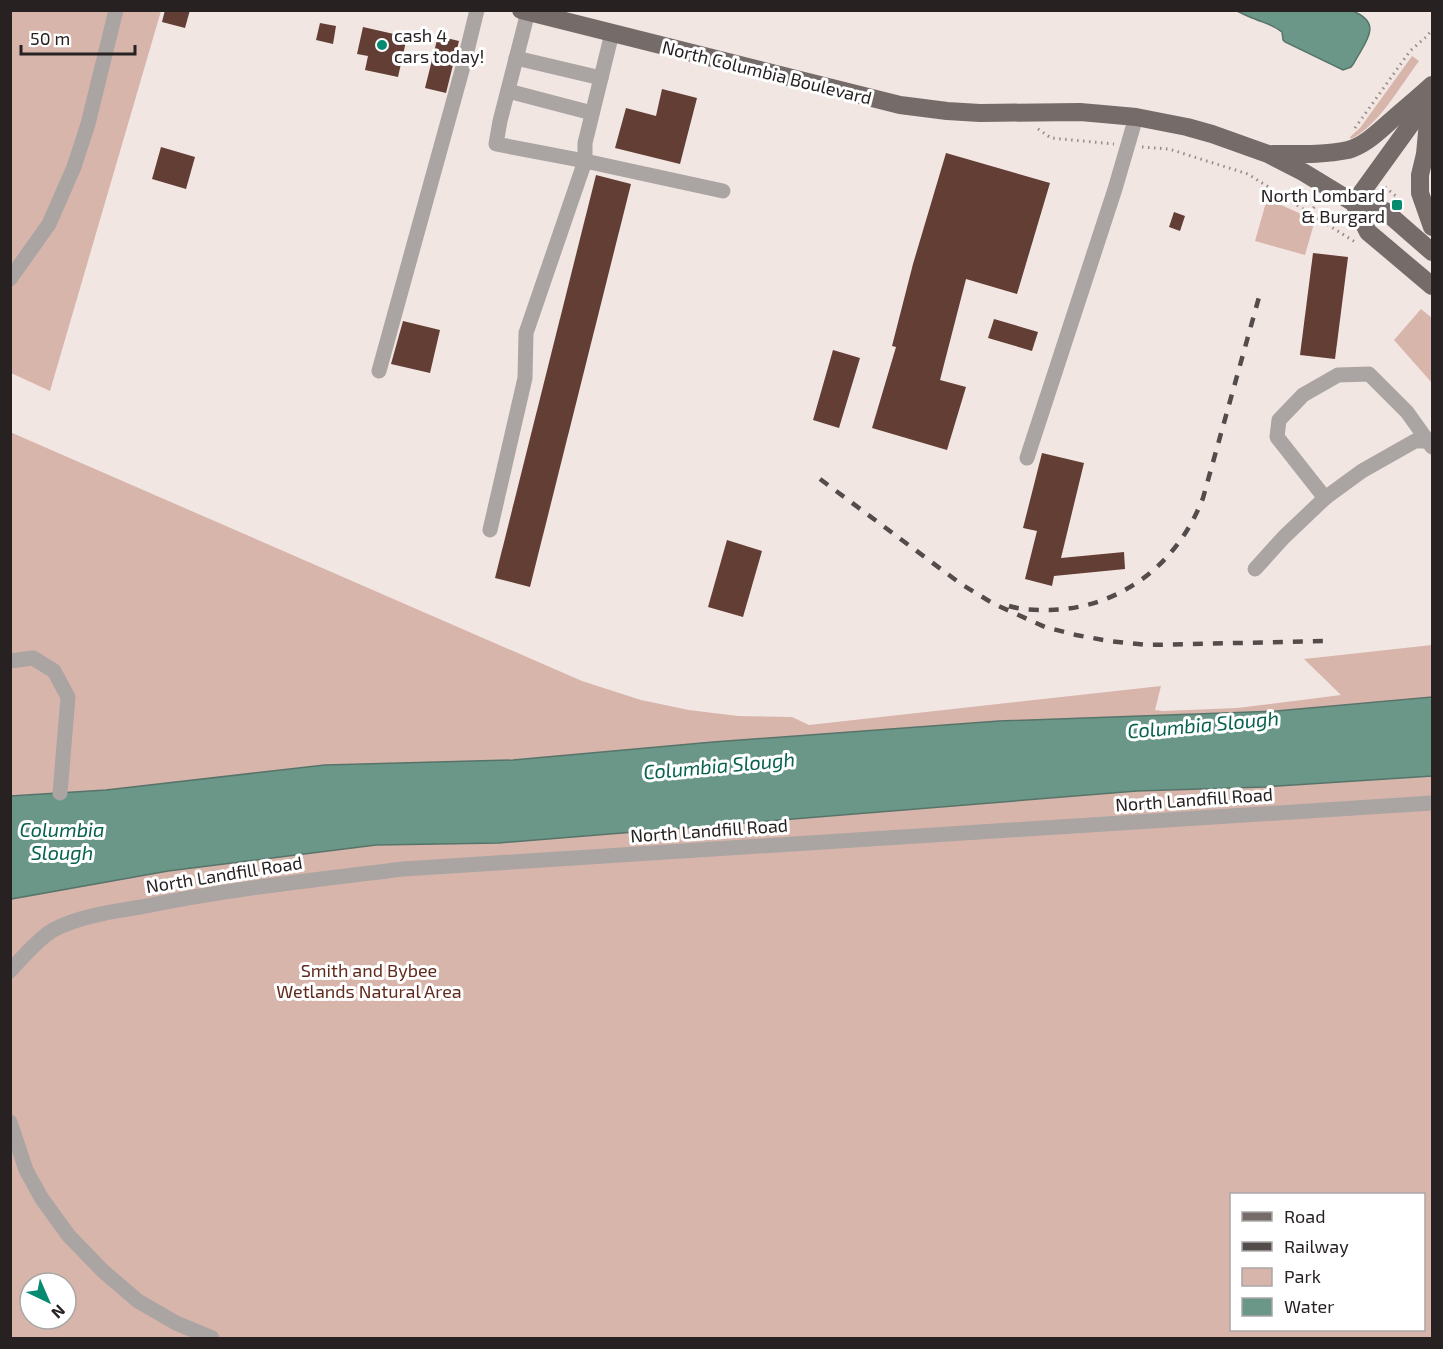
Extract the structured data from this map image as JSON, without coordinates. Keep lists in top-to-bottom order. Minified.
{"streets":{"main road":["North Columbia Boulevard"],"street":["North Landfill Road"]},"water":["Columbia Slough"],"parks":["Smith and Bybee Wetlands Natural Area"],"places":{"other":["cash 4 cars today!"],"transit":["North Lombard & Burgard"]},"legend":["Road","Railway","Park","Water"],"scale_bar":"50 m","north":"bottom right"}
